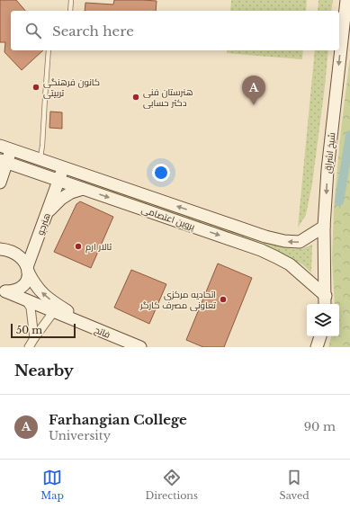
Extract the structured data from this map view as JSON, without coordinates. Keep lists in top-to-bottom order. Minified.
{"streets":{"main road":["شیخ اشراق","پروین اعتصامی","هنرجو","فاتح"]},"crossings":[["شیخ اشراق","پروین اعتصامی"],["پروین اعتصامی","هنرجو"]],"one_way":["شیخ اشراق"],"places":["کانون فرهنگی تربیتی","هنرستان فنی دکتر حسابی","تالار ارم","اتحادیه مرکزی تعاونی مصرف کارگر"],"scale_bar":"50 m","page":{"search":"Search here","pins":"A","scale":"50 m","heading":"Nearby","list":[{"mark":"A","name":"Farhangian College","note":"University","value":"90 m"}],"nav":["Map","Directions","Saved"]}}
